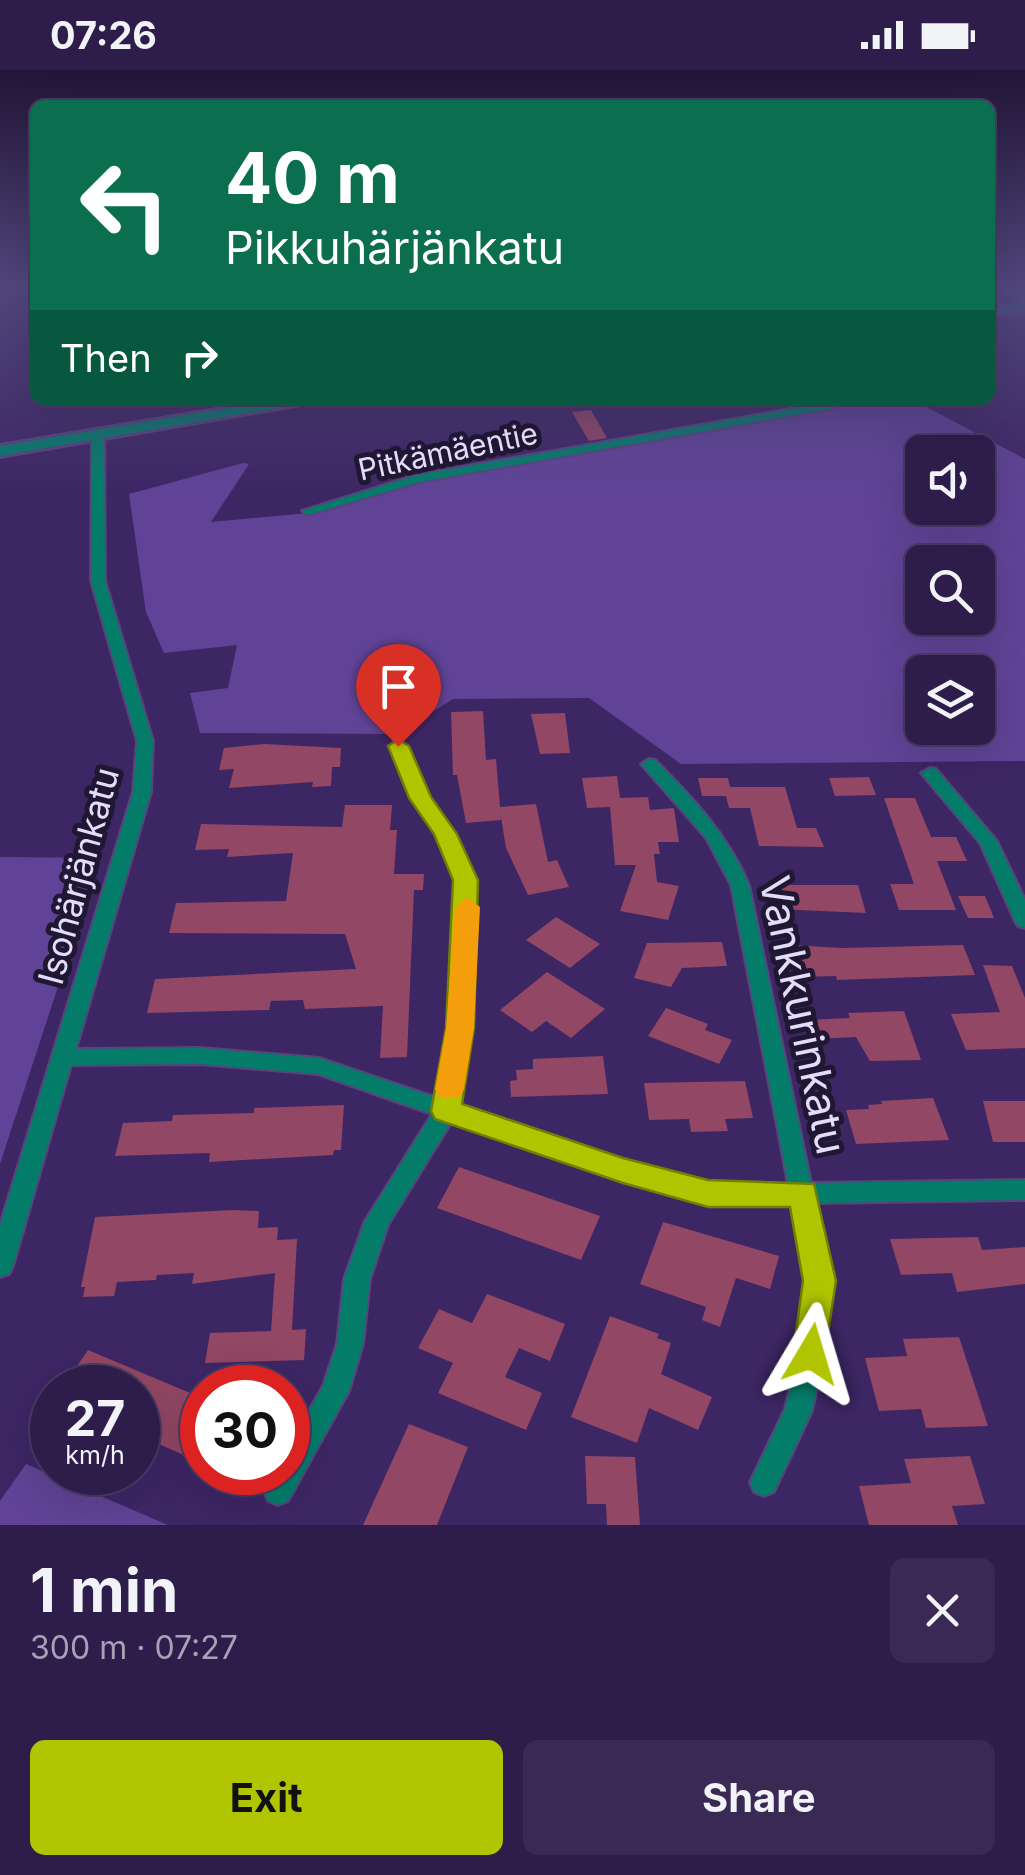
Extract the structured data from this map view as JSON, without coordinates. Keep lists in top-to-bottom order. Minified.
{"streets":{"street":["Pitkämäentie","Isohärjänkatu","Vankkurinkatu"]},"page":{"status":"07:26","turn":["40 m","Pikkuhärjänkatu"],"then":"Then","speed":"27 km/h","limit":"30","heading":["1 min","300 m · 07:27"],"buttons":["Exit","Share"]}}
